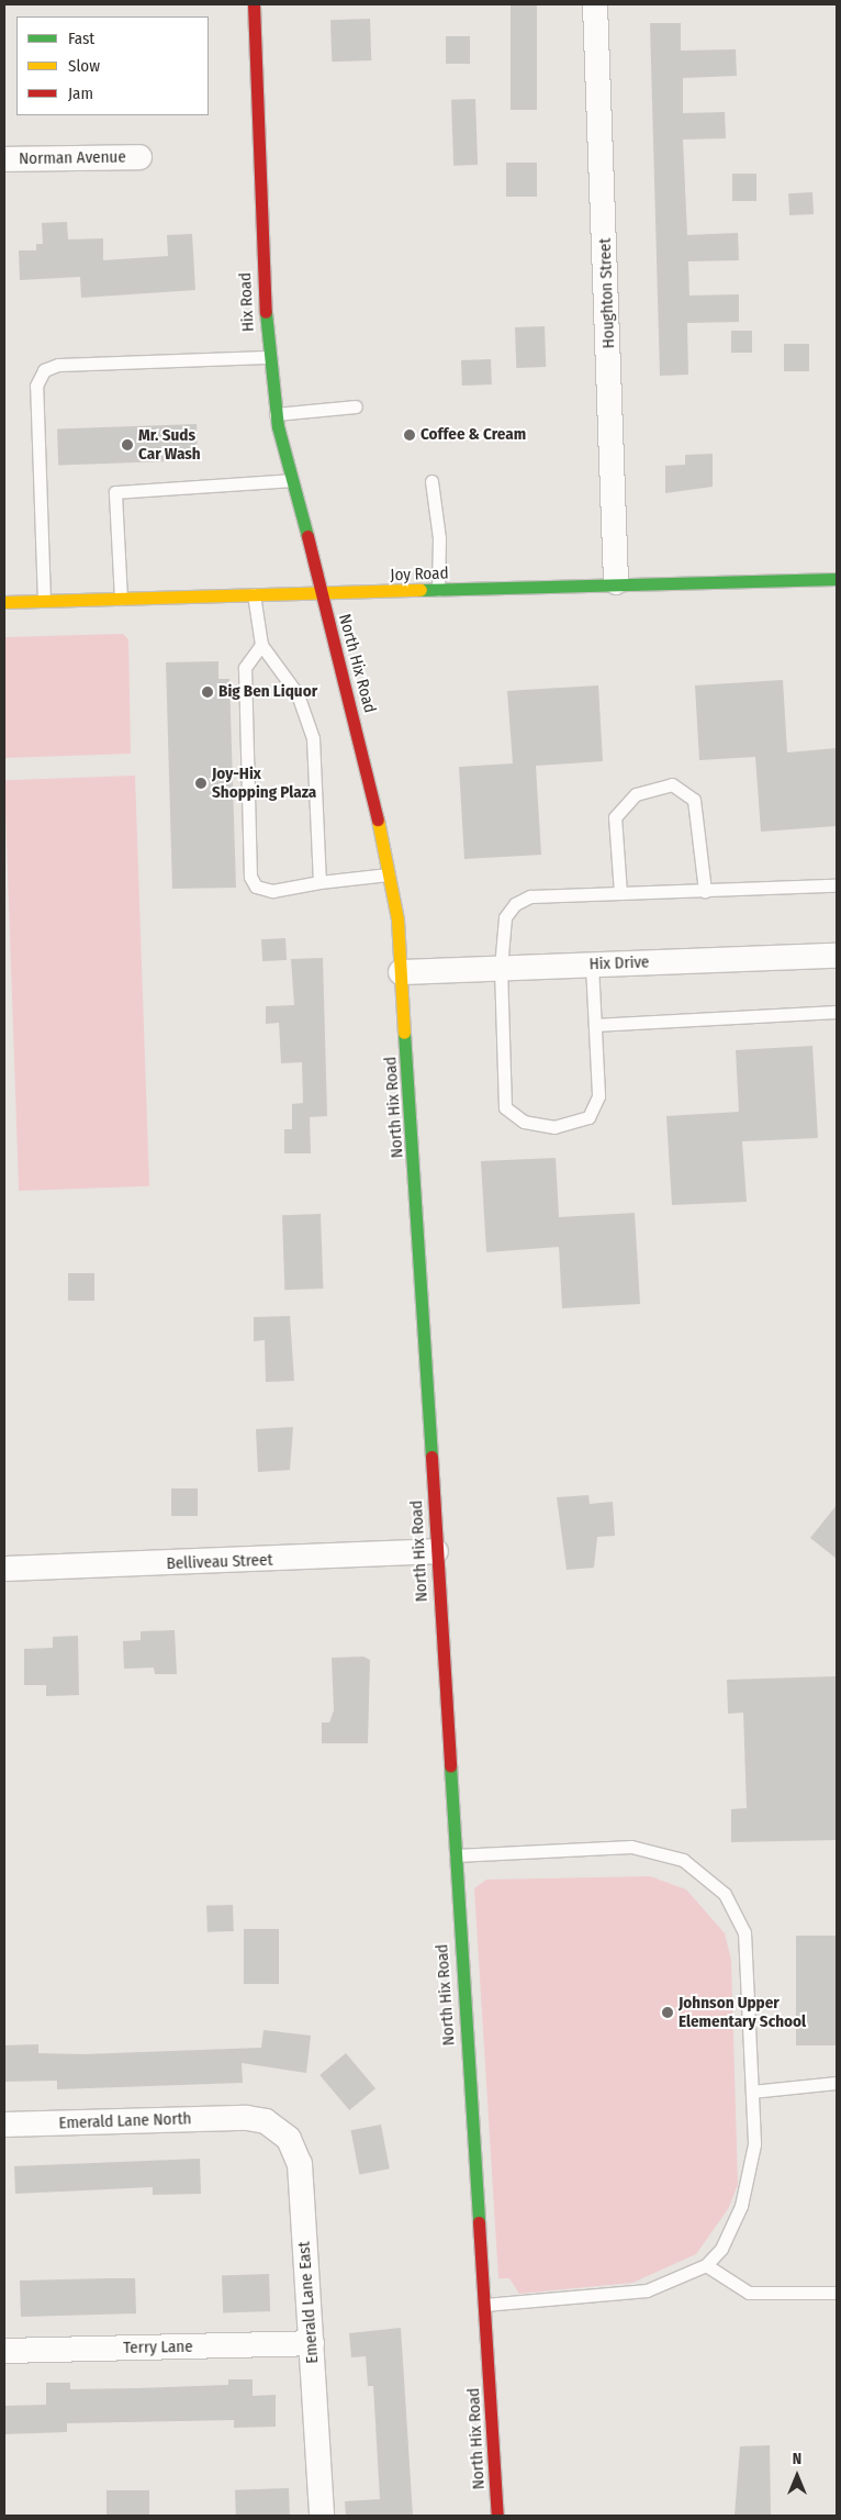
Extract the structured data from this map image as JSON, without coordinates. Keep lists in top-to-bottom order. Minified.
{"streets":{"street":["Norman Avenue","Houghton Street","Hix Road","Joy Road","North Hix Road","Hix Drive","Belliveau Street","Emerald Lane North","Emerald Lane East","Terry Lane"]},"crossings":[["Houghton Street","Joy Road"],["Hix Road","Joy Road"],["Hix Road","North Hix Road"],["Joy Road","North Hix Road"],["North Hix Road","Hix Drive"],["North Hix Road","Belliveau Street"],["Emerald Lane North","Emerald Lane East"],["Emerald Lane East","Terry Lane"]],"places":["Coffee & Cream","Mr. Suds Car Wash","Big Ben Liquor","Joy-Hix Shopping Plaza","Johnson Upper Elementary School"],"legend":["Fast","Slow","Jam"],"north":"top"}
